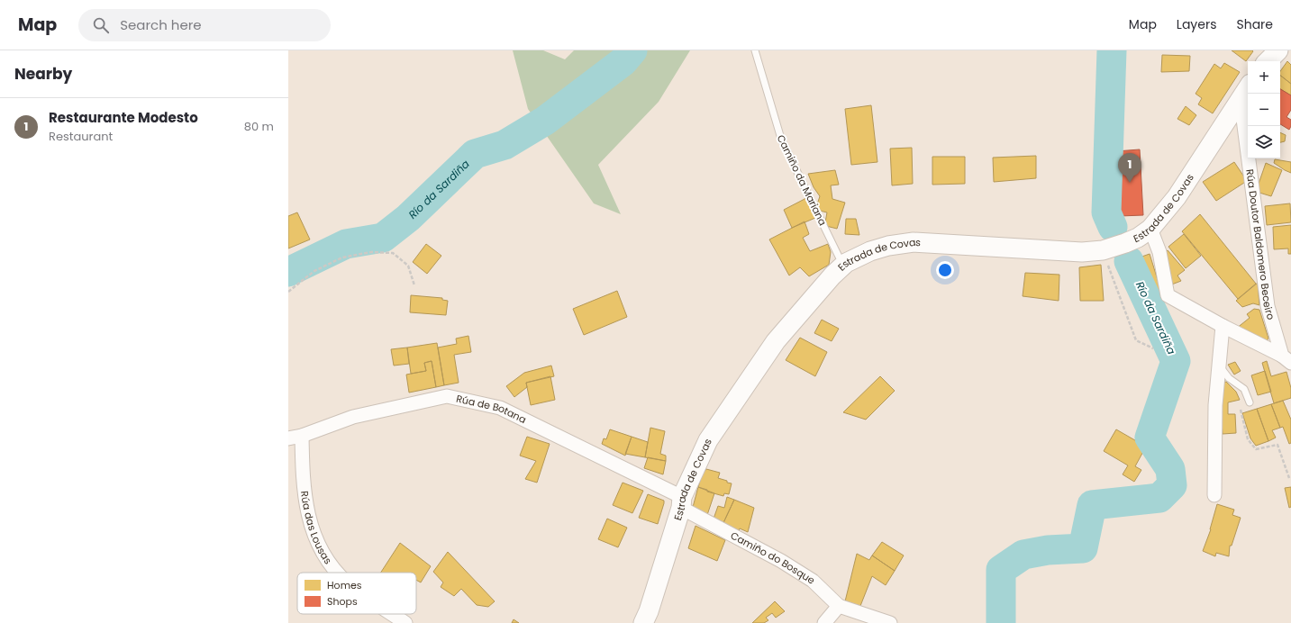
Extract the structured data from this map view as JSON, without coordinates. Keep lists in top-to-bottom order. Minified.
{"streets":{"main road":["Estrada de Covas"],"street":["Rúa Doutor Baldomero Beceiro","Rúa de Botana","Rúa das Lousas","Camiño do Bosque"],"lane":["Camiño da Mariana"]},"crossings":[["Camiño da Mariana","Estrada de Covas"],["Estrada de Covas","Rúa Doutor Baldomero Beceiro"],["Estrada de Covas","Rúa de Botana"],["Estrada de Covas","Camiño do Bosque"],["Rúa de Botana","Rúa das Lousas"],["Rúa de Botana","Camiño do Bosque"]],"water":["Río da Sardiña"],"legend":["Homes","Shops"],"page":{"header":"Map","search":"Search here","nav":["Map","Layers","Share"],"heading":"Nearby","map_buttons":["+","−"],"list":[{"mark":"1","name":"Restaurante Modesto","note":"Restaurant","value":"80 m"}],"pins":"1"}}
